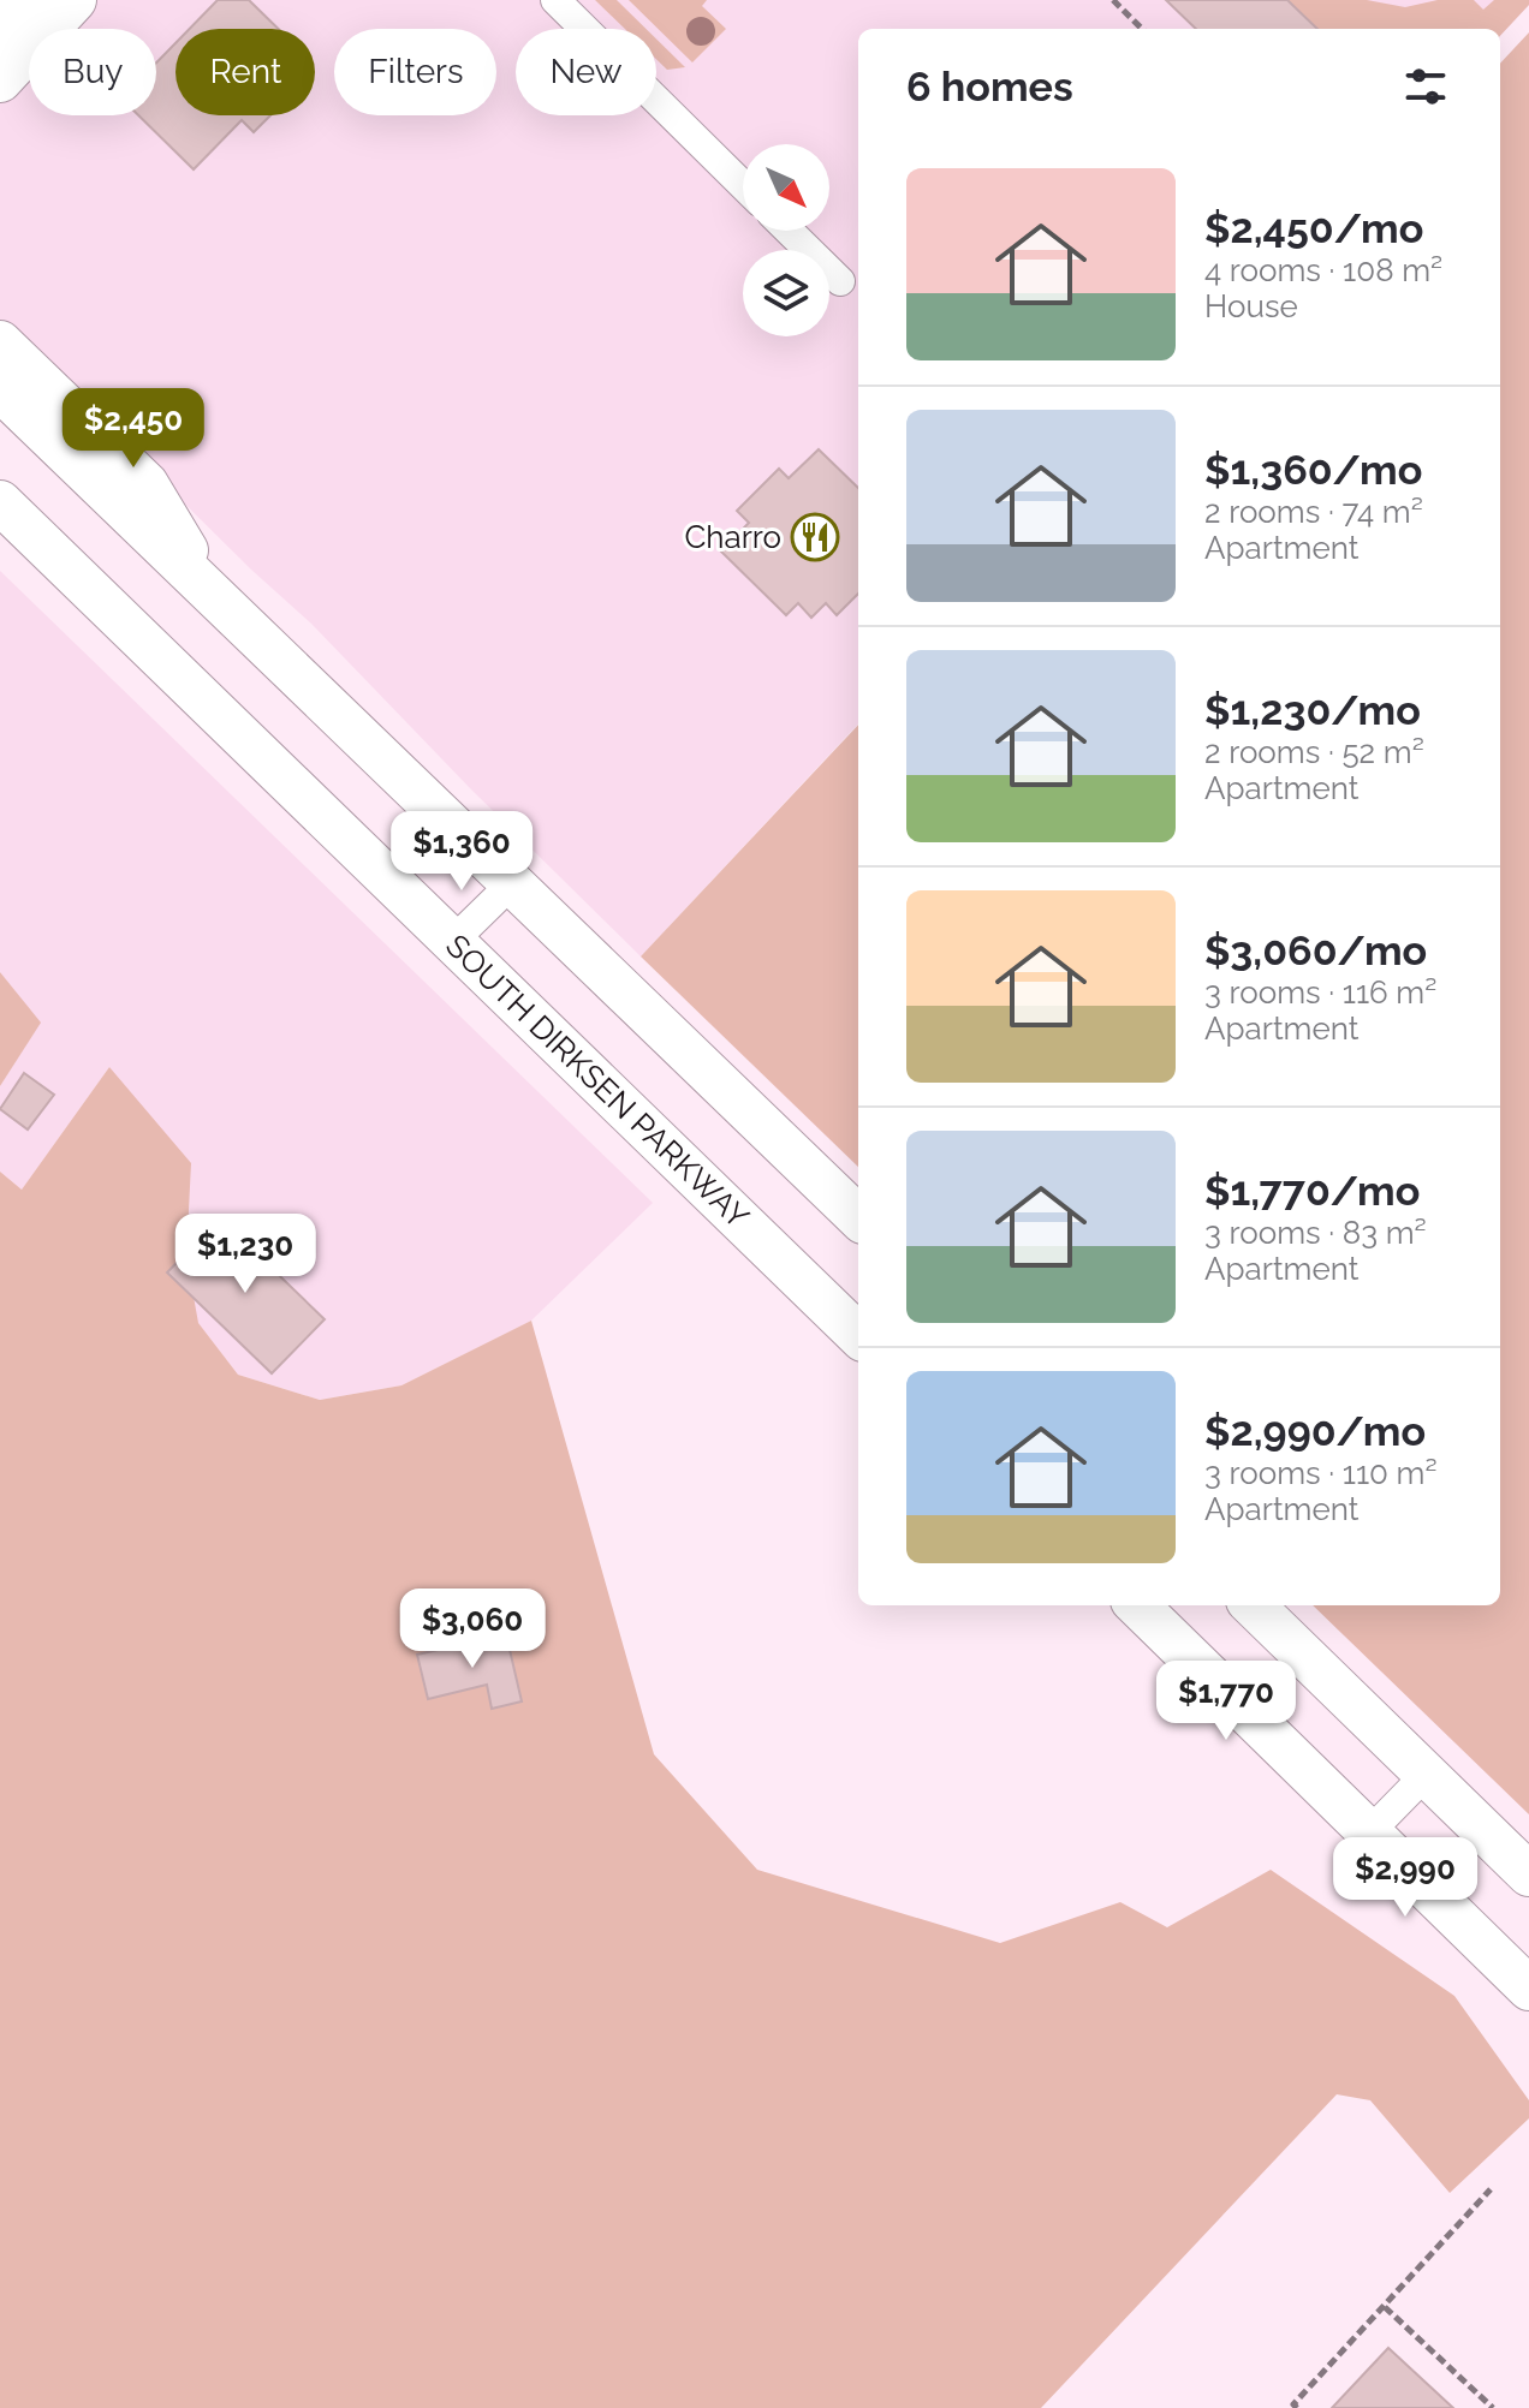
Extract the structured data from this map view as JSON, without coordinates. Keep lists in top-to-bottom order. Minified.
{"streets":{"main road":["SOUTH DIRKSEN PARKWAY"]},"places":{"restaurant":["Charro"]},"north":"bottom right","page":{"chip":["Buy","Rent","Filters","New"],"heading":"6 homes","list":[{"name":"$2,450/mo","note":"4 rooms · 108 m² · House"},{"name":"$1,360/mo","note":"2 rooms · 74 m² · Apartment"},{"name":"$1,230/mo","note":"2 rooms · 52 m² · Apartment"},{"name":"$3,060/mo","note":"3 rooms · 116 m² · Apartment"},{"name":"$1,770/mo","note":"3 rooms · 83 m² · Apartment"},{"name":"$2,990/mo","note":"3 rooms · 110 m² · Apartment"}],"price":["$2,450","$1,360","$1,230","$3,060","$1,770","$2,990"]}}
